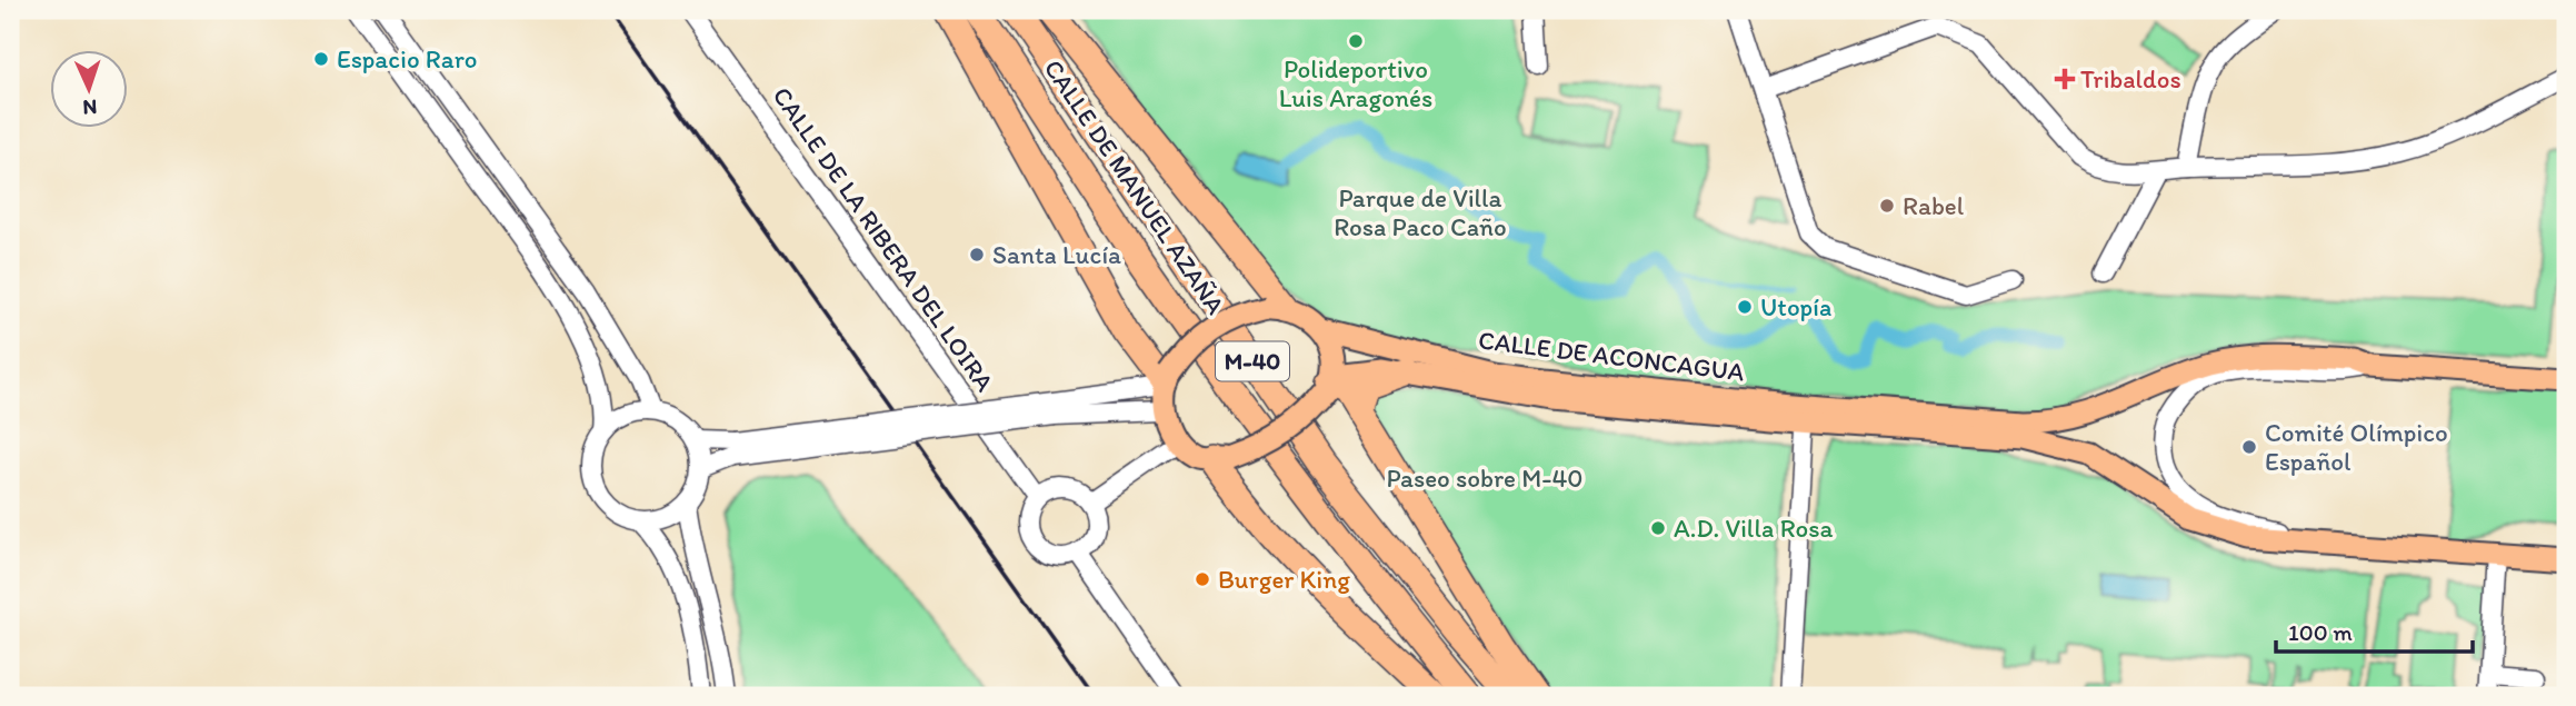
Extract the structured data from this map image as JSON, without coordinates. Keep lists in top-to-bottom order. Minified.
{"streets":{"highway":["CALLE DE MANUEL AZAÑA","M-40"],"main road":["CALLE DE ACONCAGUA"],"street":["CALLE DE LA RIBERA DEL LOIRA"]},"parks":["Parque de Villa Rosa Paco Caño","Paseo sobre M-40"],"places":{"other":["Polideportivo Luis Aragonés","Espacio Raro","Rabel","Santa Lucía","Utopía","Comité Olímpico Español","A.D. Villa Rosa","Burger King"],"health":["Tribaldos"]},"scale_bar":"100 m","north":"bottom"}
